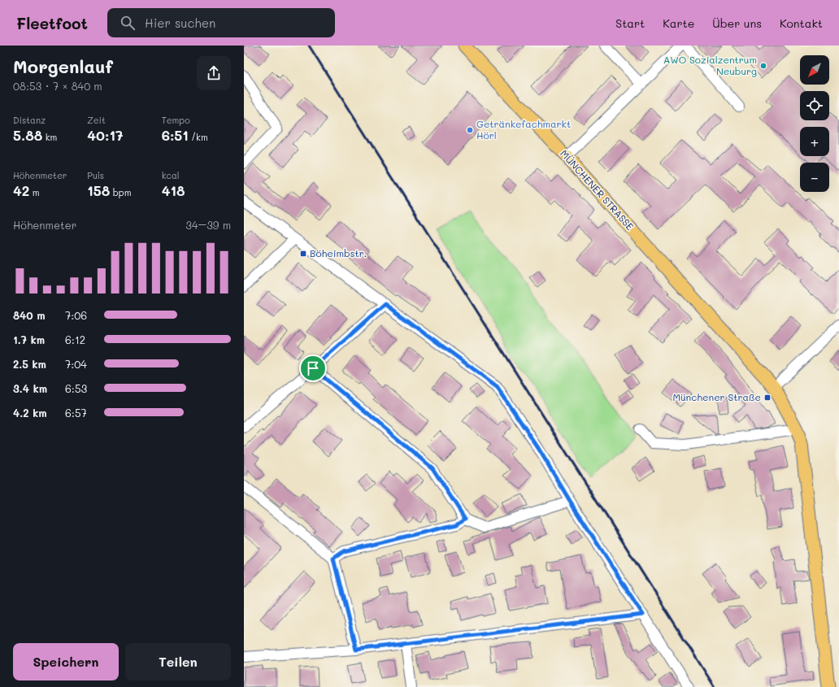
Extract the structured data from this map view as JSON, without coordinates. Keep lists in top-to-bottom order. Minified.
{"streets":{"main road":["MÜNCHENER STRASSE"]},"places":{"other":["AWO Sozialzentrum Neuburg","Getränkefachmarkt Hörl"],"transit":["Böheimbstr.","Münchener Straße"]},"north":"bottom left","page":{"header":"Fleetfoot","search":"Hier suchen","nav":["Start","Karte","Über uns","Kontakt"],"heading":["Morgenlauf","08:53 · 7 × 840 m"],"map_buttons":["+","−"],"stats":[["Distanz","5.88 km"],["Zeit","40:17"],["Tempo","6:51 /km"],["Höhenmeter","42 m"],["Puls","158 bpm"],["kcal","418"]],"chart":["Höhenmeter","34–39 m"],"list":[{"name":"840 m","note":"7:06"},{"name":"1.7 km","note":"6:12"},{"name":"2.5 km","note":"7:04"},{"name":"3.4 km","note":"6:53"},{"name":"4.2 km","note":"6:57"}],"buttons":["Speichern","Teilen"]}}
